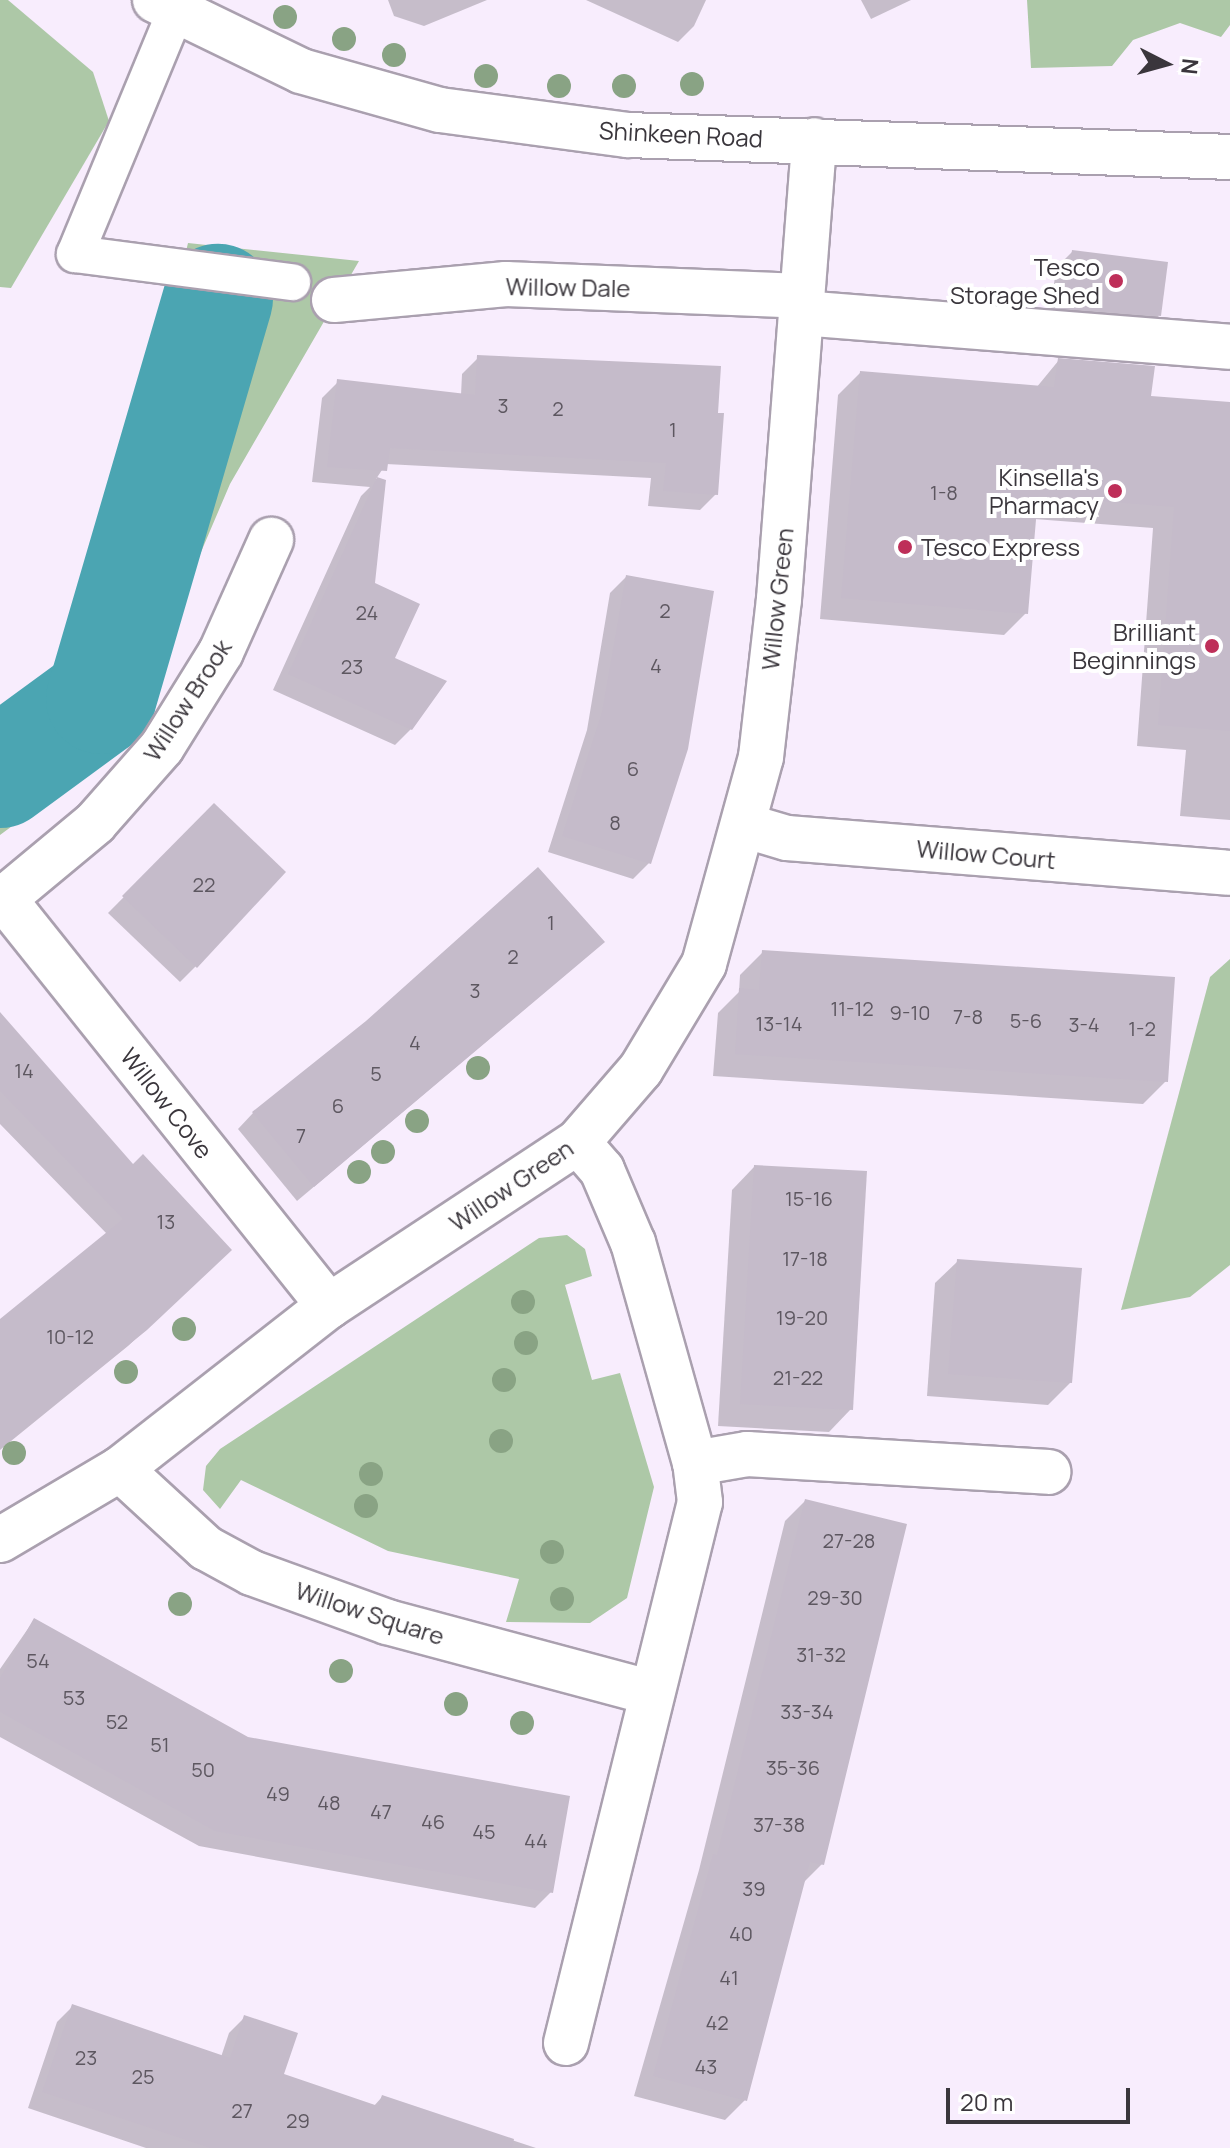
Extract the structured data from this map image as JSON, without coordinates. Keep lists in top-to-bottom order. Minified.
{"streets":{"street":["Shinkeen Road","Willow Dale","Willow Green","Willow Brook","Willow Court","Willow Cove","Willow Square"]},"crossings":[["Shinkeen Road","Willow Green"],["Willow Dale","Willow Green"],["Willow Green","Willow Court"],["Willow Green","Willow Cove"],["Willow Green","Willow Square"],["Willow Brook","Willow Cove"]],"places":["Tesco Storage Shed","Kinsella's Pharmacy","Tesco Express","Brilliant Beginnings"],"house_numbers":["3","2","1","1-8","2","24","4","23","6","8","22","1","2","3","11-12","9-10","7-8","5-6","13-14","3-4","1-2","4","14","5","6","7","15-16","13","17-18","19-20","10-12","21-22","27-28","29-30","31-32","54","53","33-34","52","51","35-36","50","49","48","47","46","37-38","45","44","39","40","41","42","23","43","25","27","29"],"scale_bar":"20 m","north":"right"}
